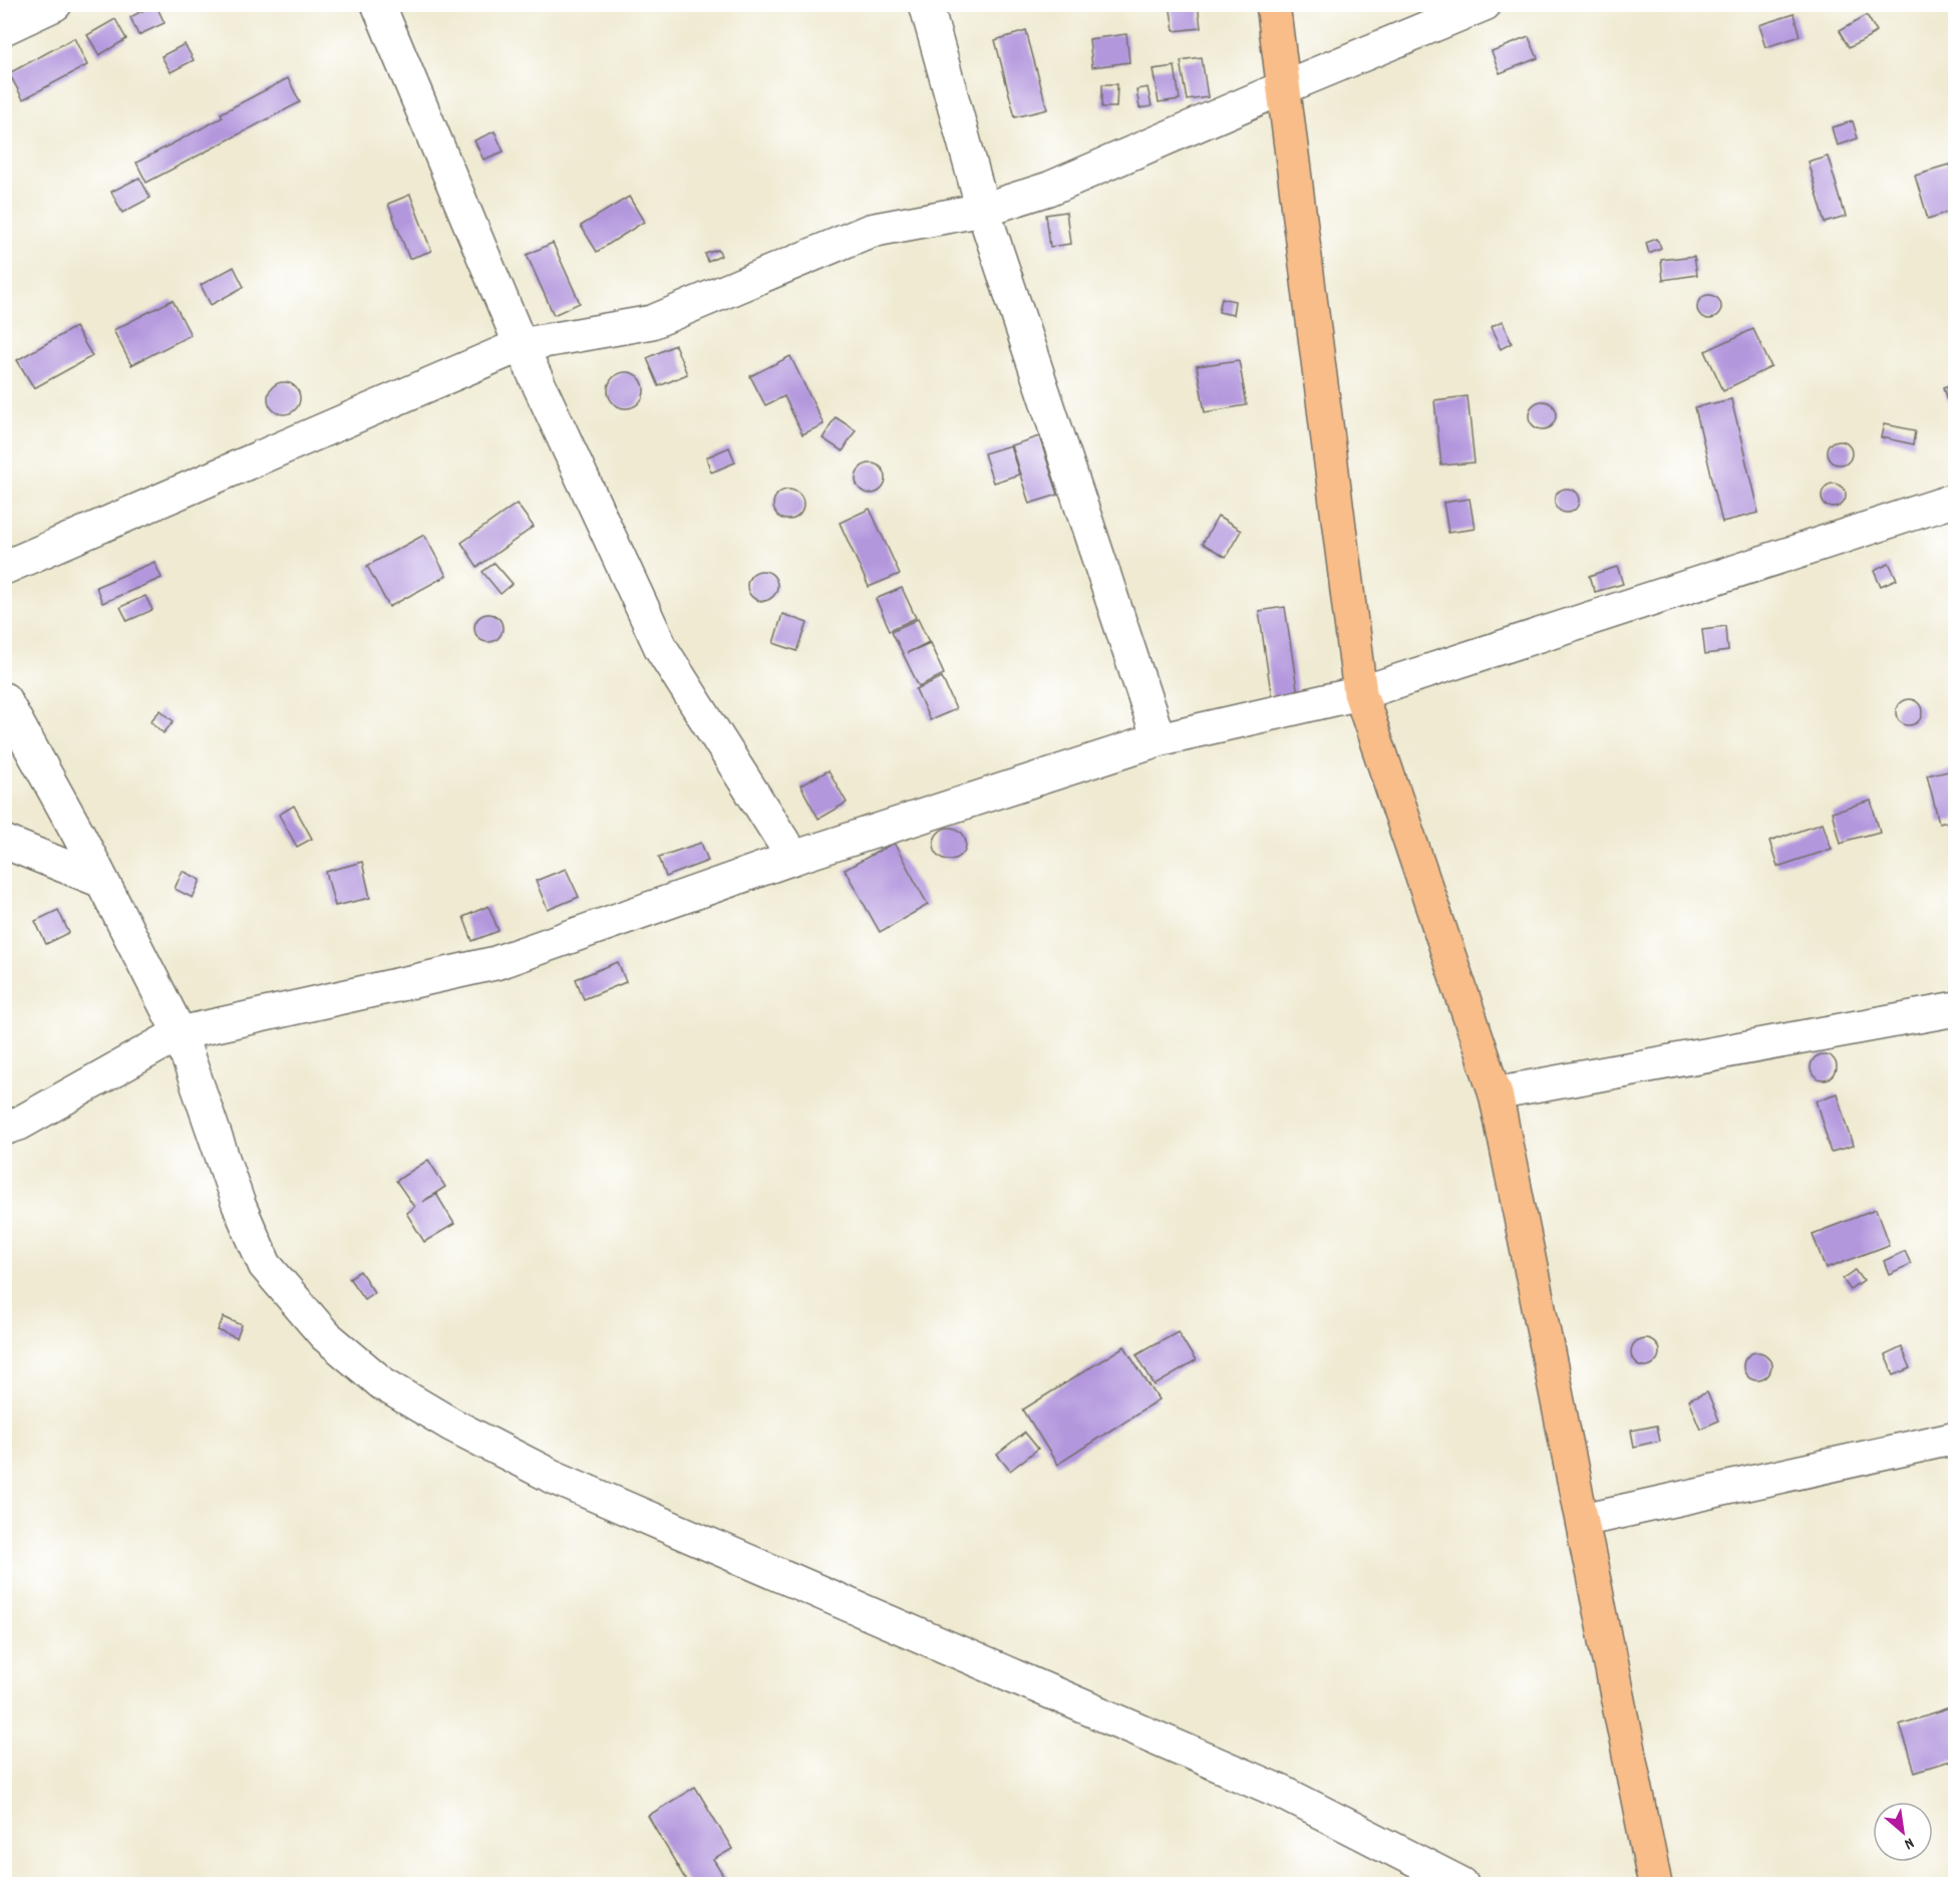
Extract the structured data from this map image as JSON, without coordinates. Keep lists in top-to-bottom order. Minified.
{"north":"bottom right"}
